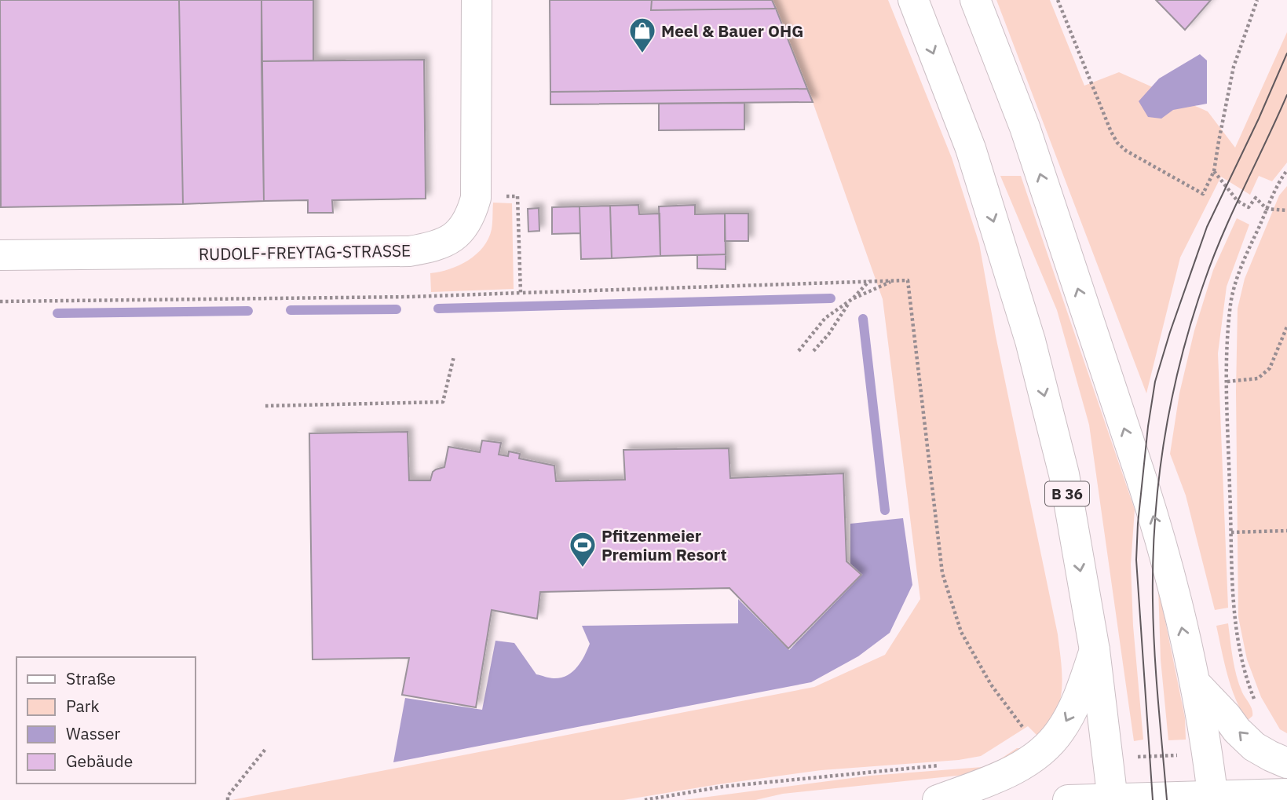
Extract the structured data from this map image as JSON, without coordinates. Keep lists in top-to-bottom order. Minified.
{"streets":{"main road":["RUDOLF-FREYTAG-STRASSE","B 36"]},"places":{"shop":["Meel & Bauer OHG"],"sports":["Pfitzenmeier Premium Resort"]},"legend":["Straße","Park","Wasser","Gebäude"]}
